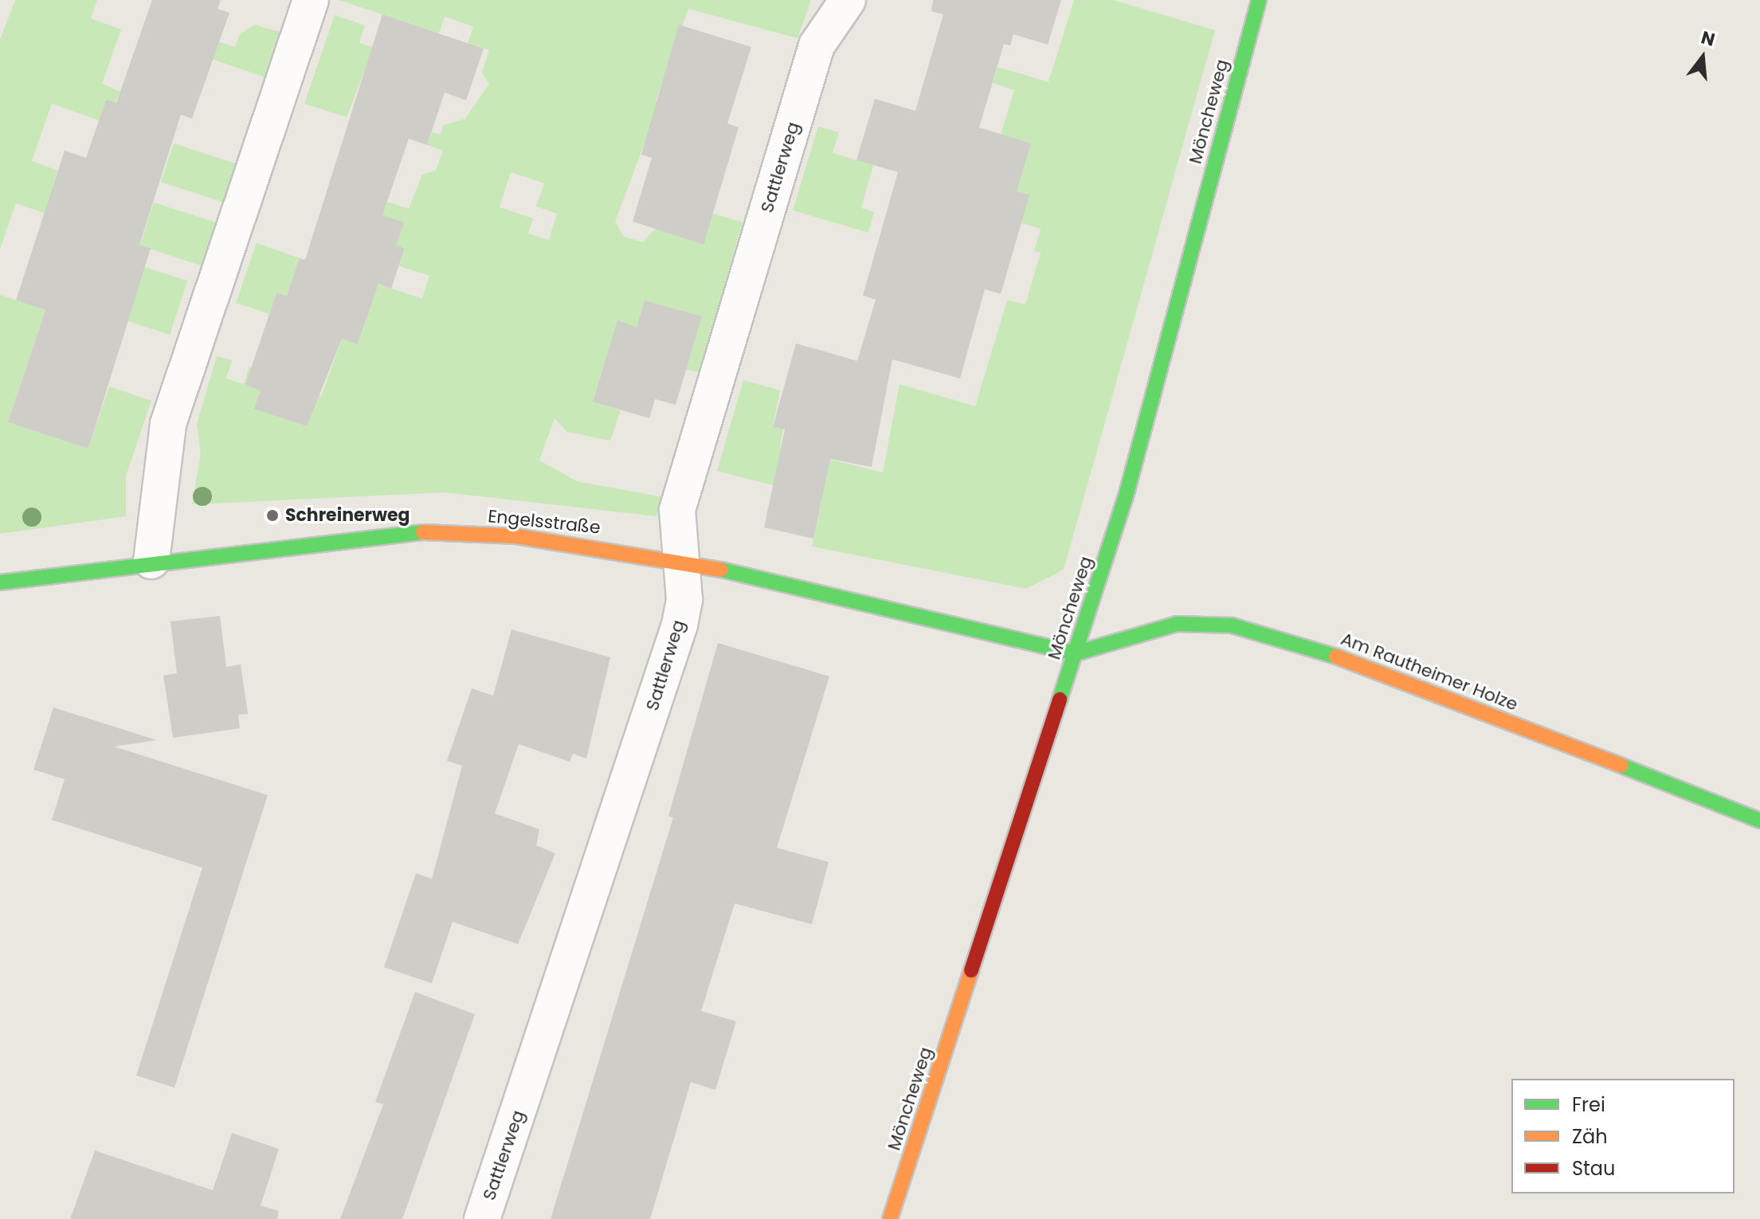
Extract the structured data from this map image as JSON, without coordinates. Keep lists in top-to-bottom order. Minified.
{"streets":{"street":["Möncheweg","Sattlerweg","Engelsstraße","Am Rautheimer Holze"]},"crossings":[["Möncheweg","Engelsstraße"],["Möncheweg","Am Rautheimer Holze"],["Sattlerweg","Engelsstraße"],["Engelsstraße","Am Rautheimer Holze"]],"places":["Schreinerweg"],"legend":["Frei","Zäh","Stau"],"north":"top"}
